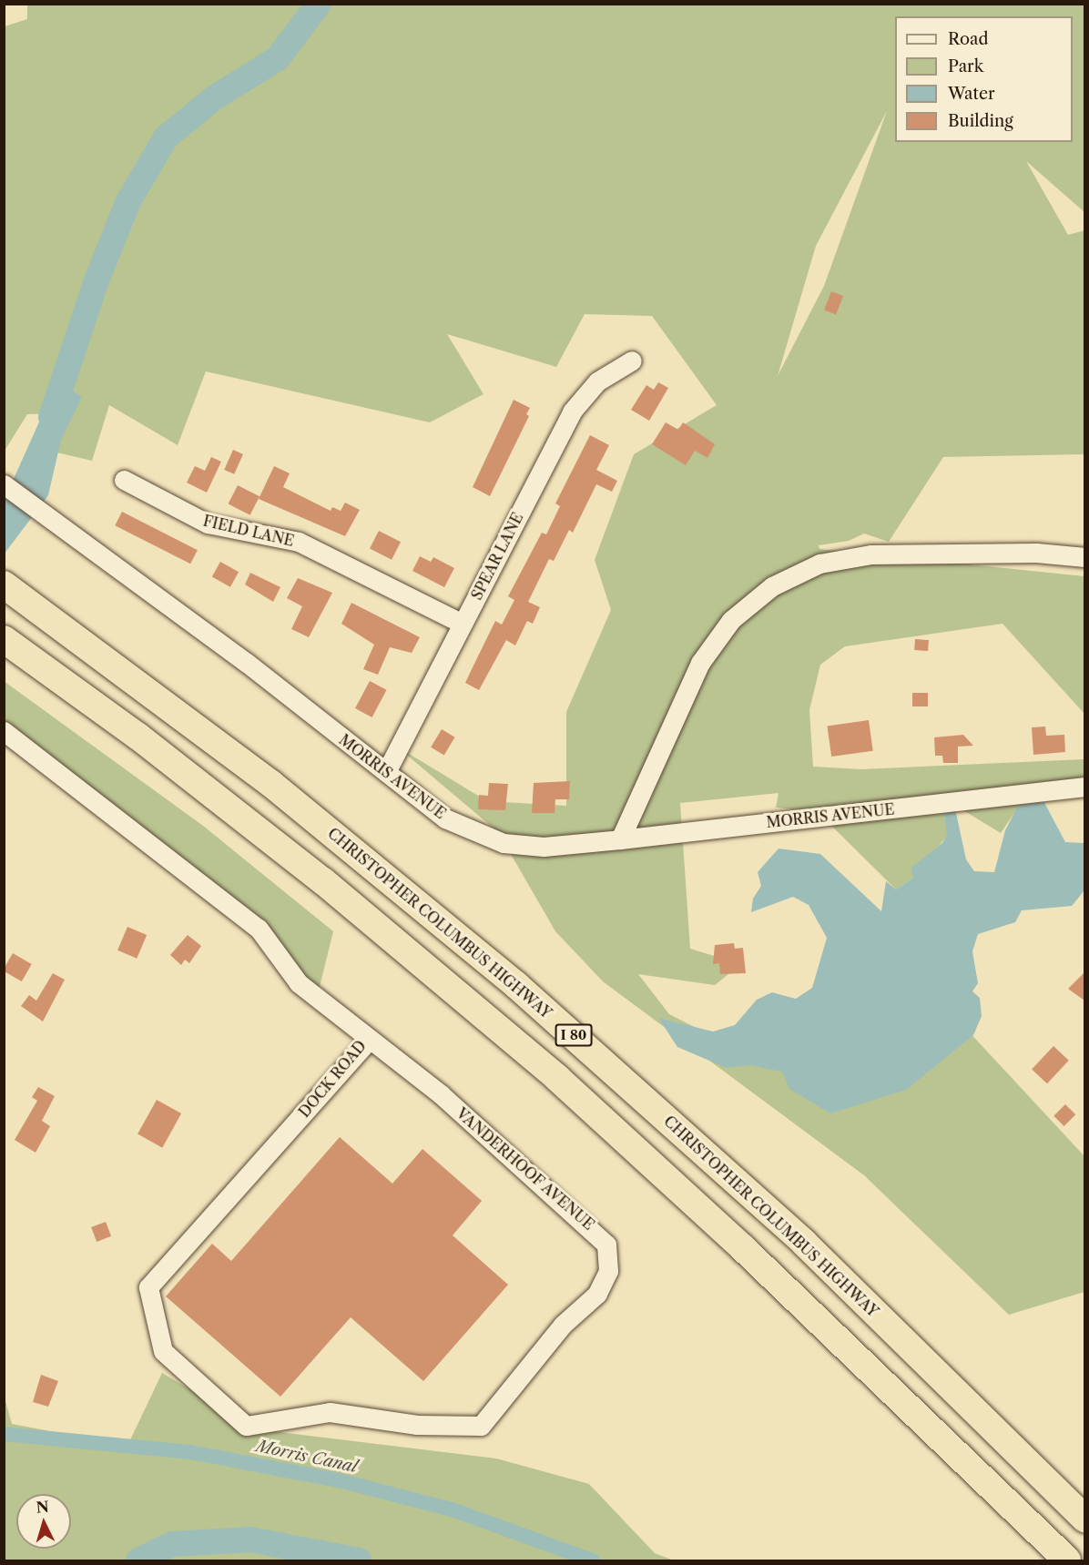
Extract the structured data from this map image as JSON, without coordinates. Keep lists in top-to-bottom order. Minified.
{"streets":{"highway":["CHRISTOPHER COLUMBUS HIGHWAY","I 80"],"street":["FIELD LANE","SPEAR LANE","MORRIS AVENUE","DOCK ROAD","VANDERHOOF AVENUE"]},"crossings":[["FIELD LANE","SPEAR LANE"],["SPEAR LANE","MORRIS AVENUE"],["DOCK ROAD","VANDERHOOF AVENUE"]],"water":["Morris Canal"],"legend":["Road","Park","Water","Building"],"north":"top"}
